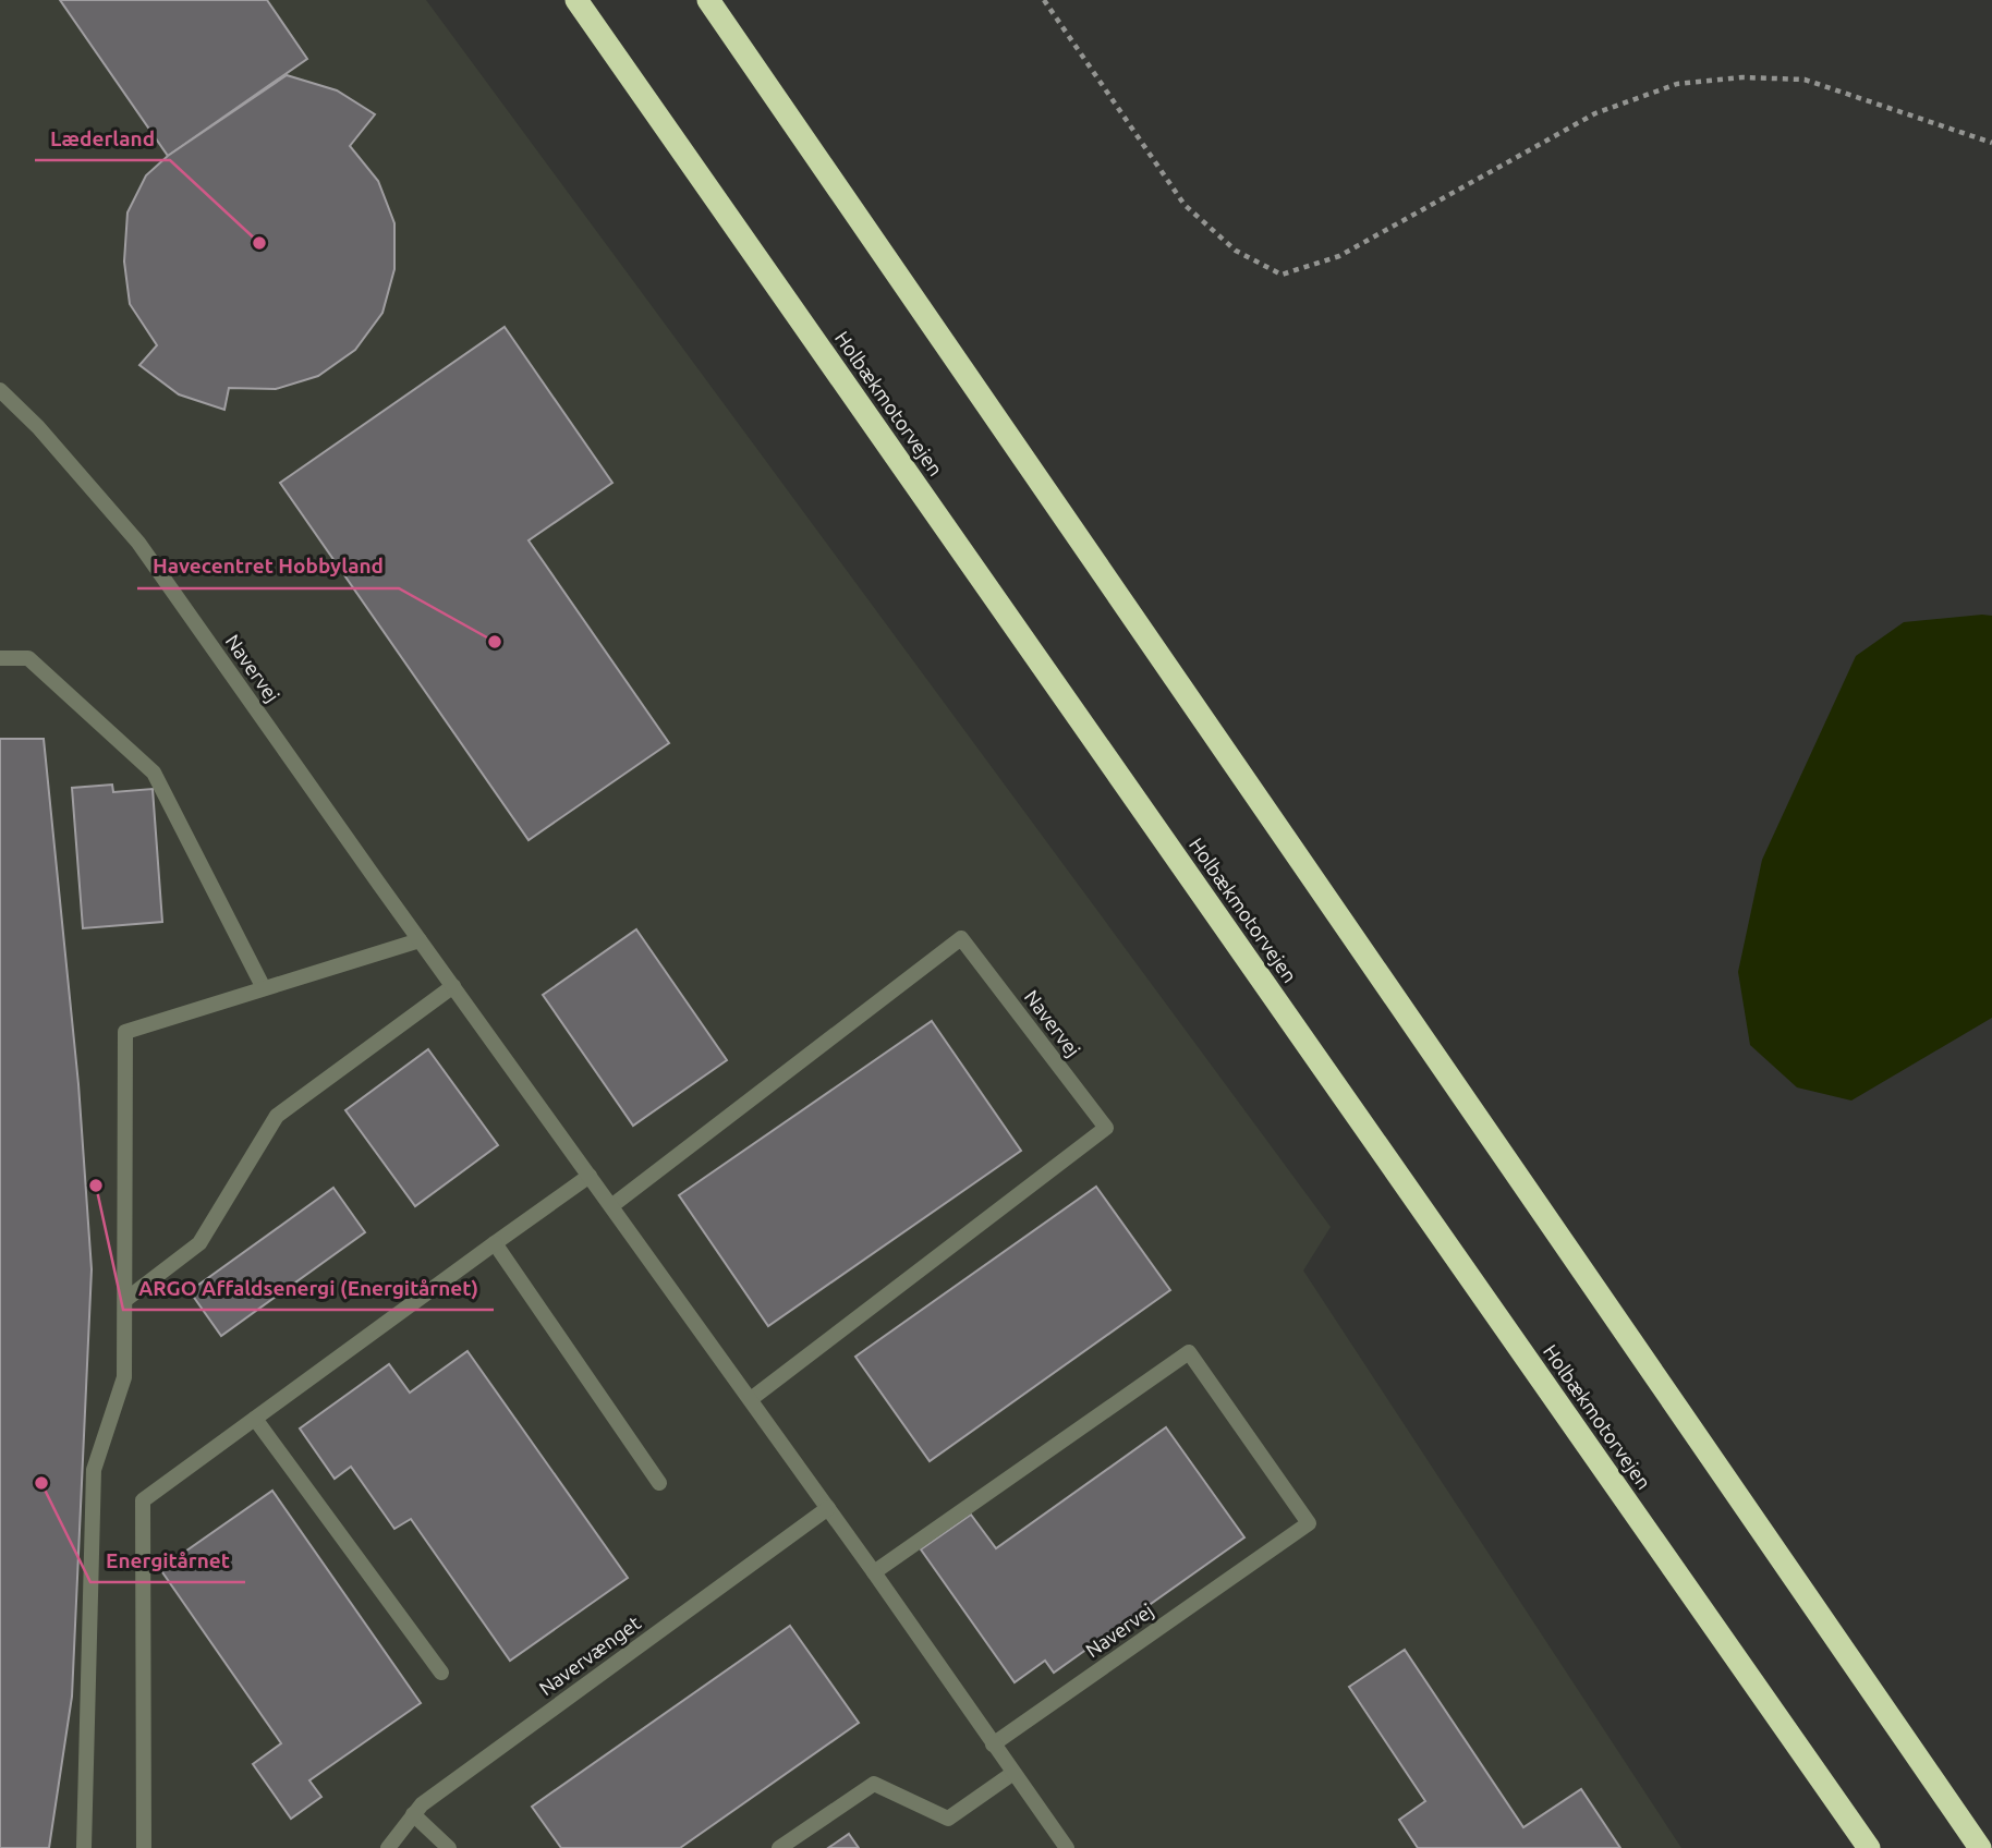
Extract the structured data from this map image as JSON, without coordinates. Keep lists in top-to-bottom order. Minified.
{"streets":{"highway":["Holbækmotorvejen"],"street":["Navervej","Navervænget"]},"crossings":[["Navervej","Navervænget"]],"places":["Læderland","Havecentret Hobbyland","ARGO Affaldsenergi (Energitårnet)","Energitårnet"]}
